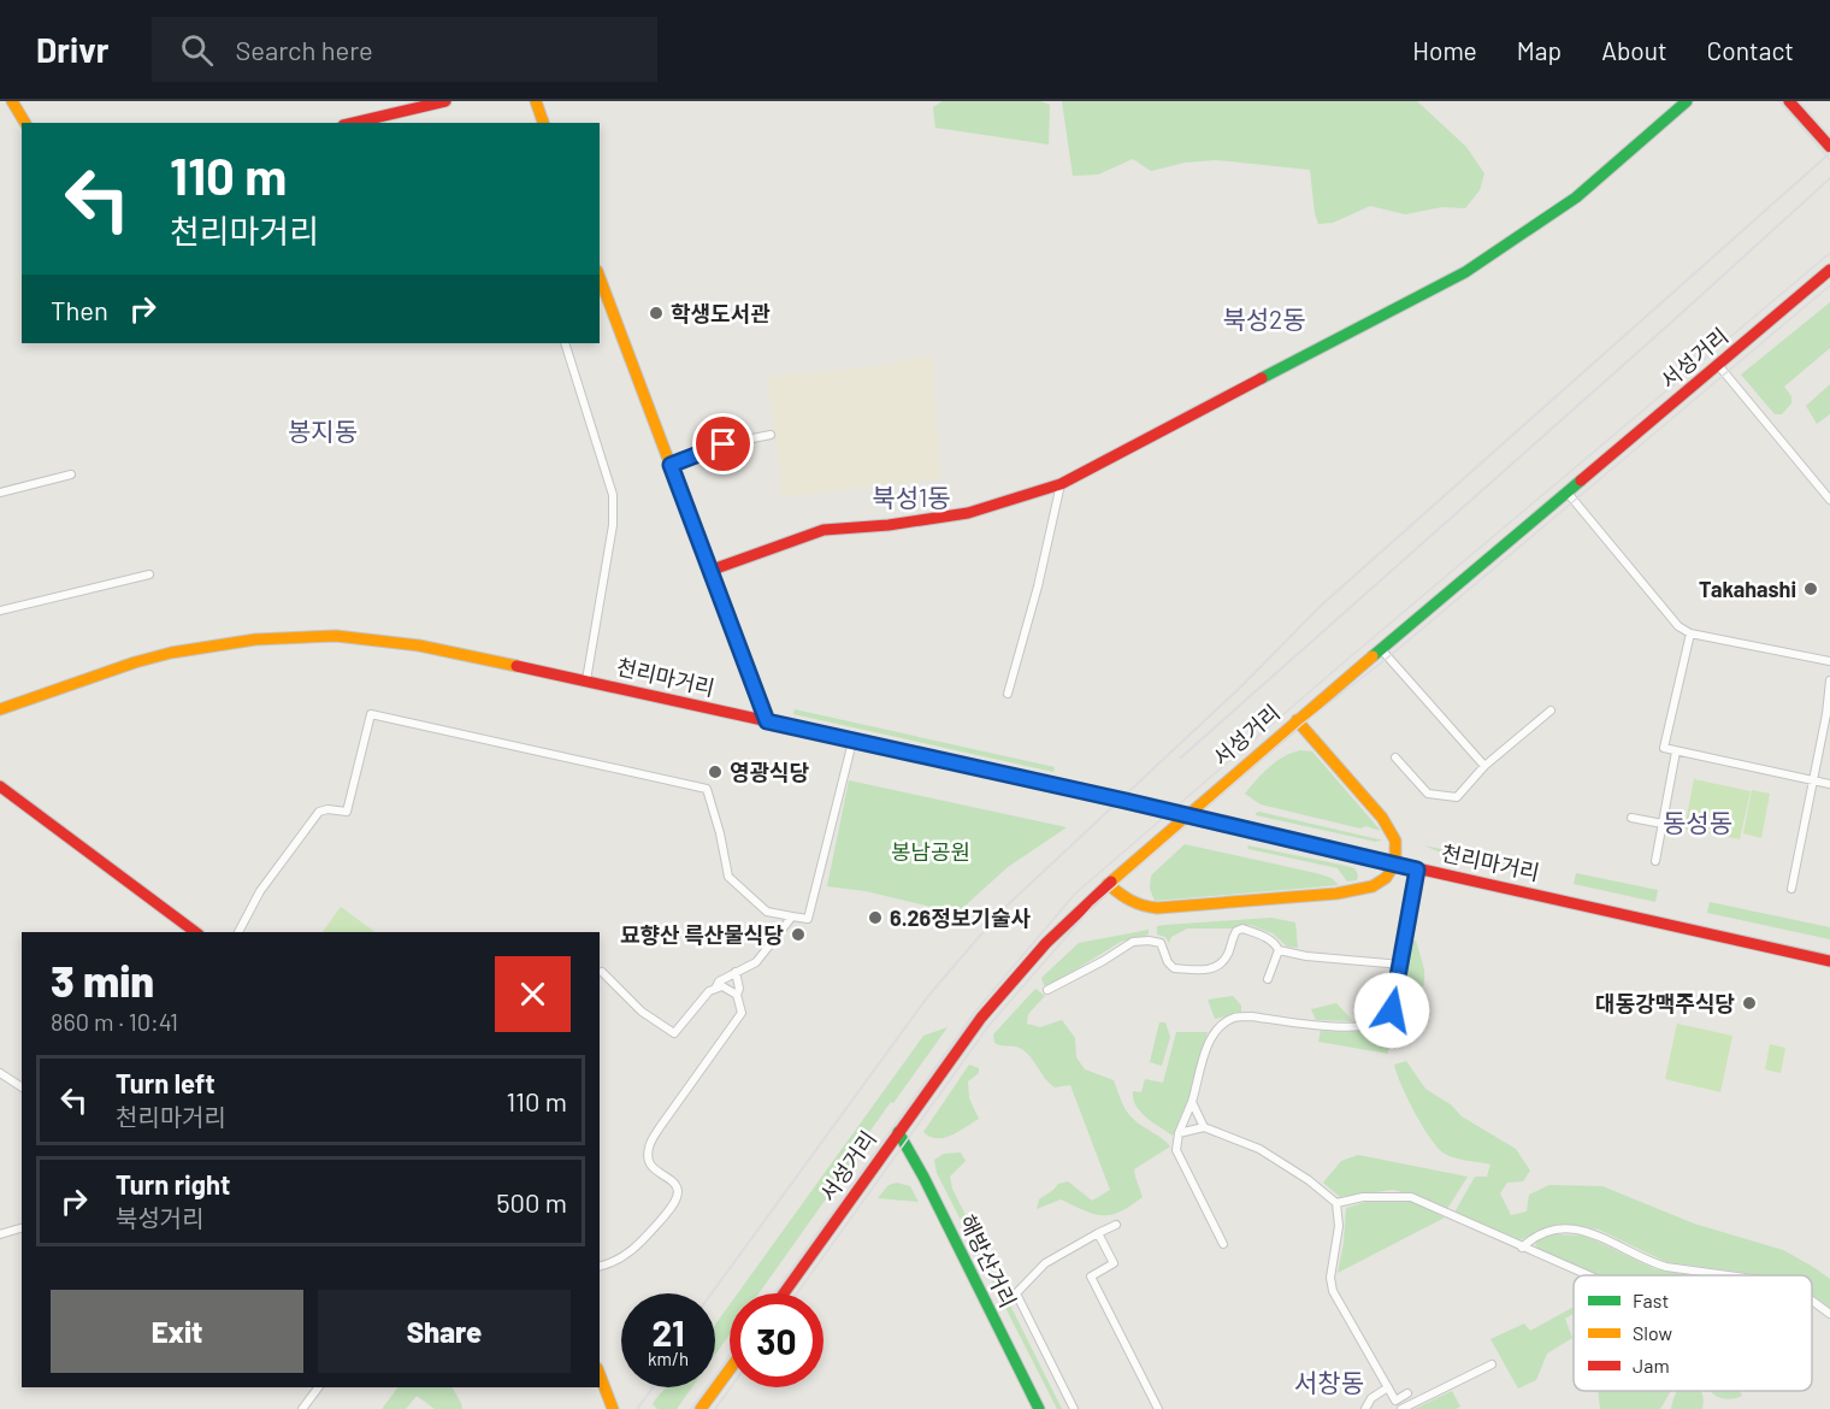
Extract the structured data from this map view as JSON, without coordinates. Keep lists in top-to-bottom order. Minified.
{"streets":{"main road":["서성거리","천리마거리","해방산거리"]},"crossings":[["서성거리","해방산거리"]],"districts":["북성2동","봉지동","북성1동","동성동","서창동"],"parks":["봉남공원"],"places":["학생도서관","Takahashi","영광식당","6.26정보기술사","묘향산 륵산물식당","대동강맥주식당"],"legend":["Fast","Slow","Jam"],"page":{"header":"Drivr","search":"Search here","nav":["Home","Map","About","Contact"],"turn":["110 m","천리마거리"],"then":"Then","heading":["3 min","860 m · 10:41"],"list":[{"name":"Turn left","note":"천리마거리","value":"110 m"},{"name":"Turn right","note":"북성거리","value":"500 m"}],"buttons":["Exit","Share"],"speed":"21 km/h","limit":"30"}}
